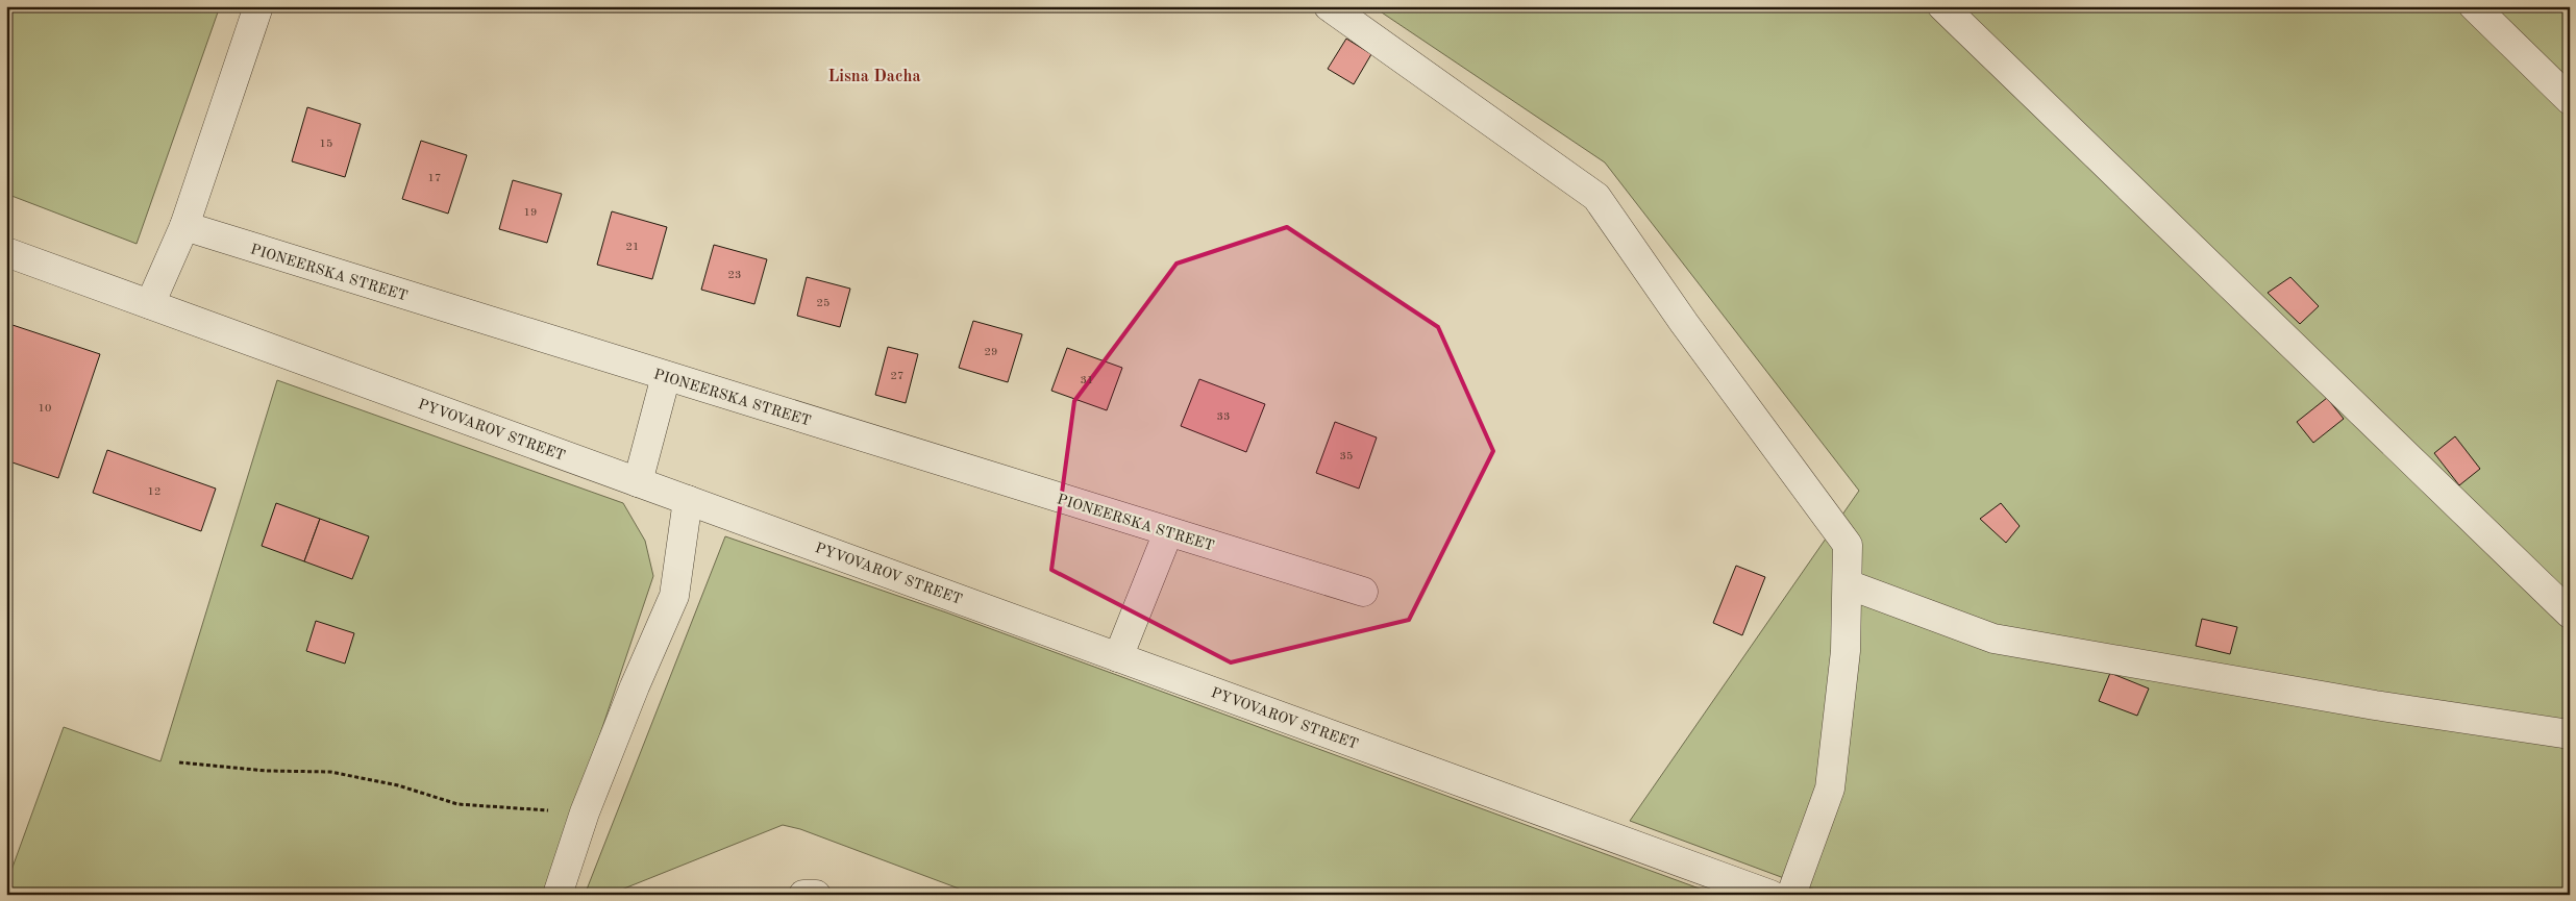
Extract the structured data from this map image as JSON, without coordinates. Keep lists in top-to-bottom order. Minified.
{"streets":{"street":["PIONEERSKA STREET","PYVOVAROV STREET"]},"districts":["Lisna Dacha"],"house_numbers":["15","17","19","21","23","25","29","27","31","10","33","35","12"]}
